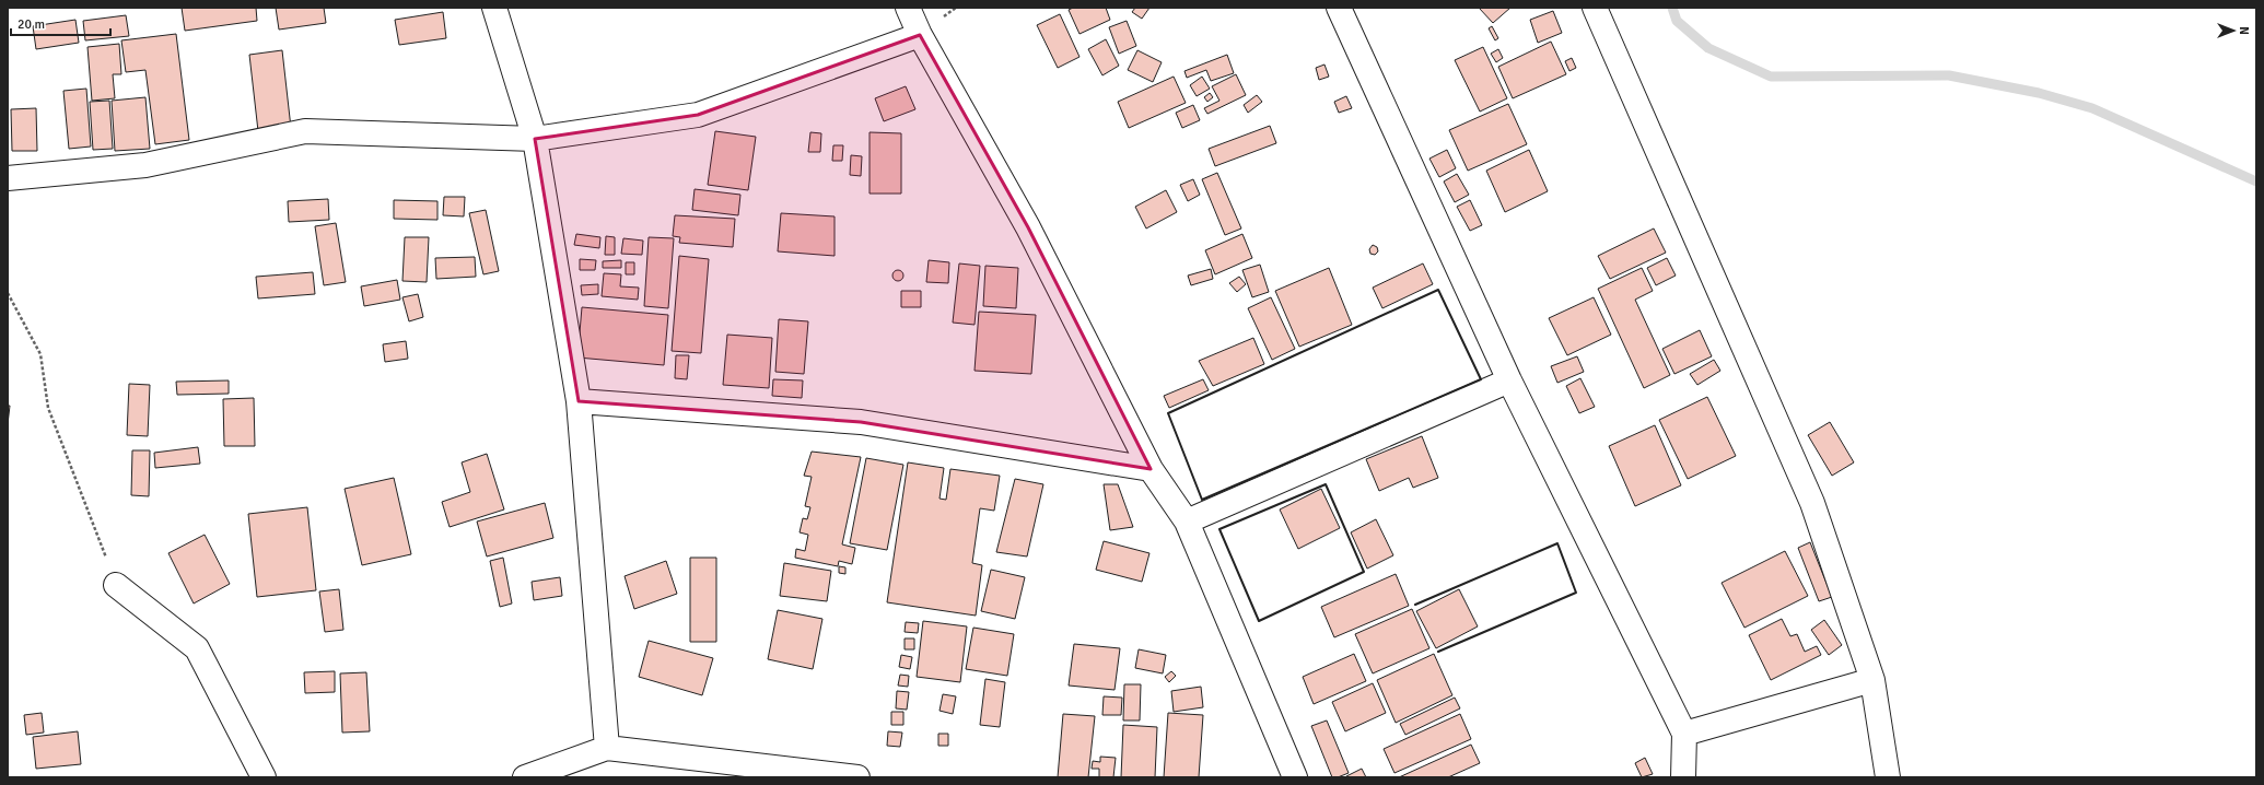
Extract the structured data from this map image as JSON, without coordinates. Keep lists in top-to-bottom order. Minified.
{"scale_bar":"20 m","north":"right"}
